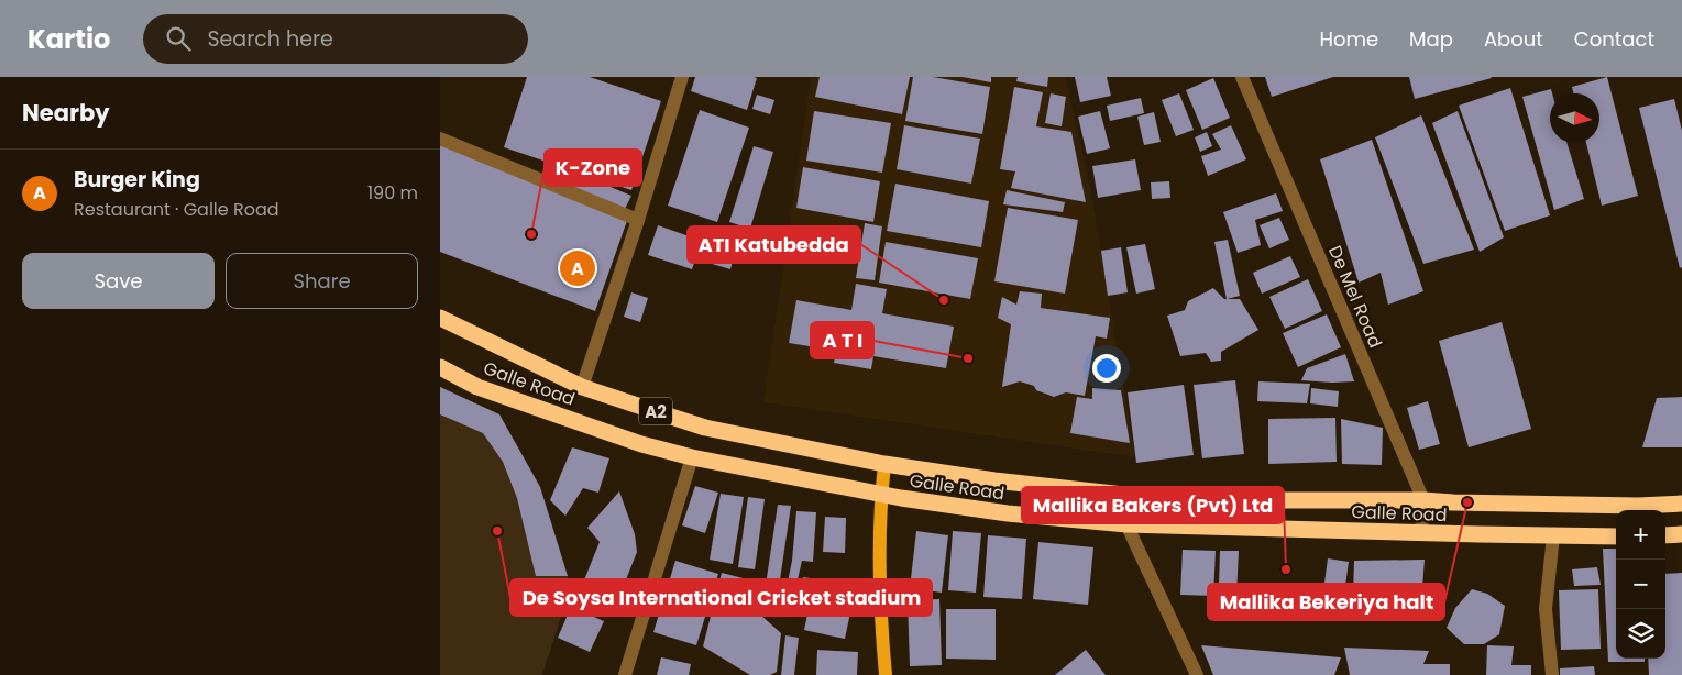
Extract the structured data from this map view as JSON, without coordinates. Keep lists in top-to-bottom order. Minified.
{"streets":{"highway":["Galle Road","A2"],"street":["De Mel Road"]},"crossings":[["De Mel Road","Galle Road"],["De Mel Road","A2"],["Galle Road","A2"]],"places":["K-Zone","ATI Katubedda","A T I","Mallika Bekeriya halt","De Soysa International Cricket stadium","Mallika Bakers (Pvt) Ltd"],"north":"right","page":{"header":"Kartio","search":"Search here","nav":["Home","Map","About","Contact"],"heading":"Nearby","list":[{"mark":"A","name":"Burger King","note":"Restaurant · Galle Road","value":"190 m"}],"buttons":["Save","Share"],"pins":"A","map_buttons":["+","−"]}}
